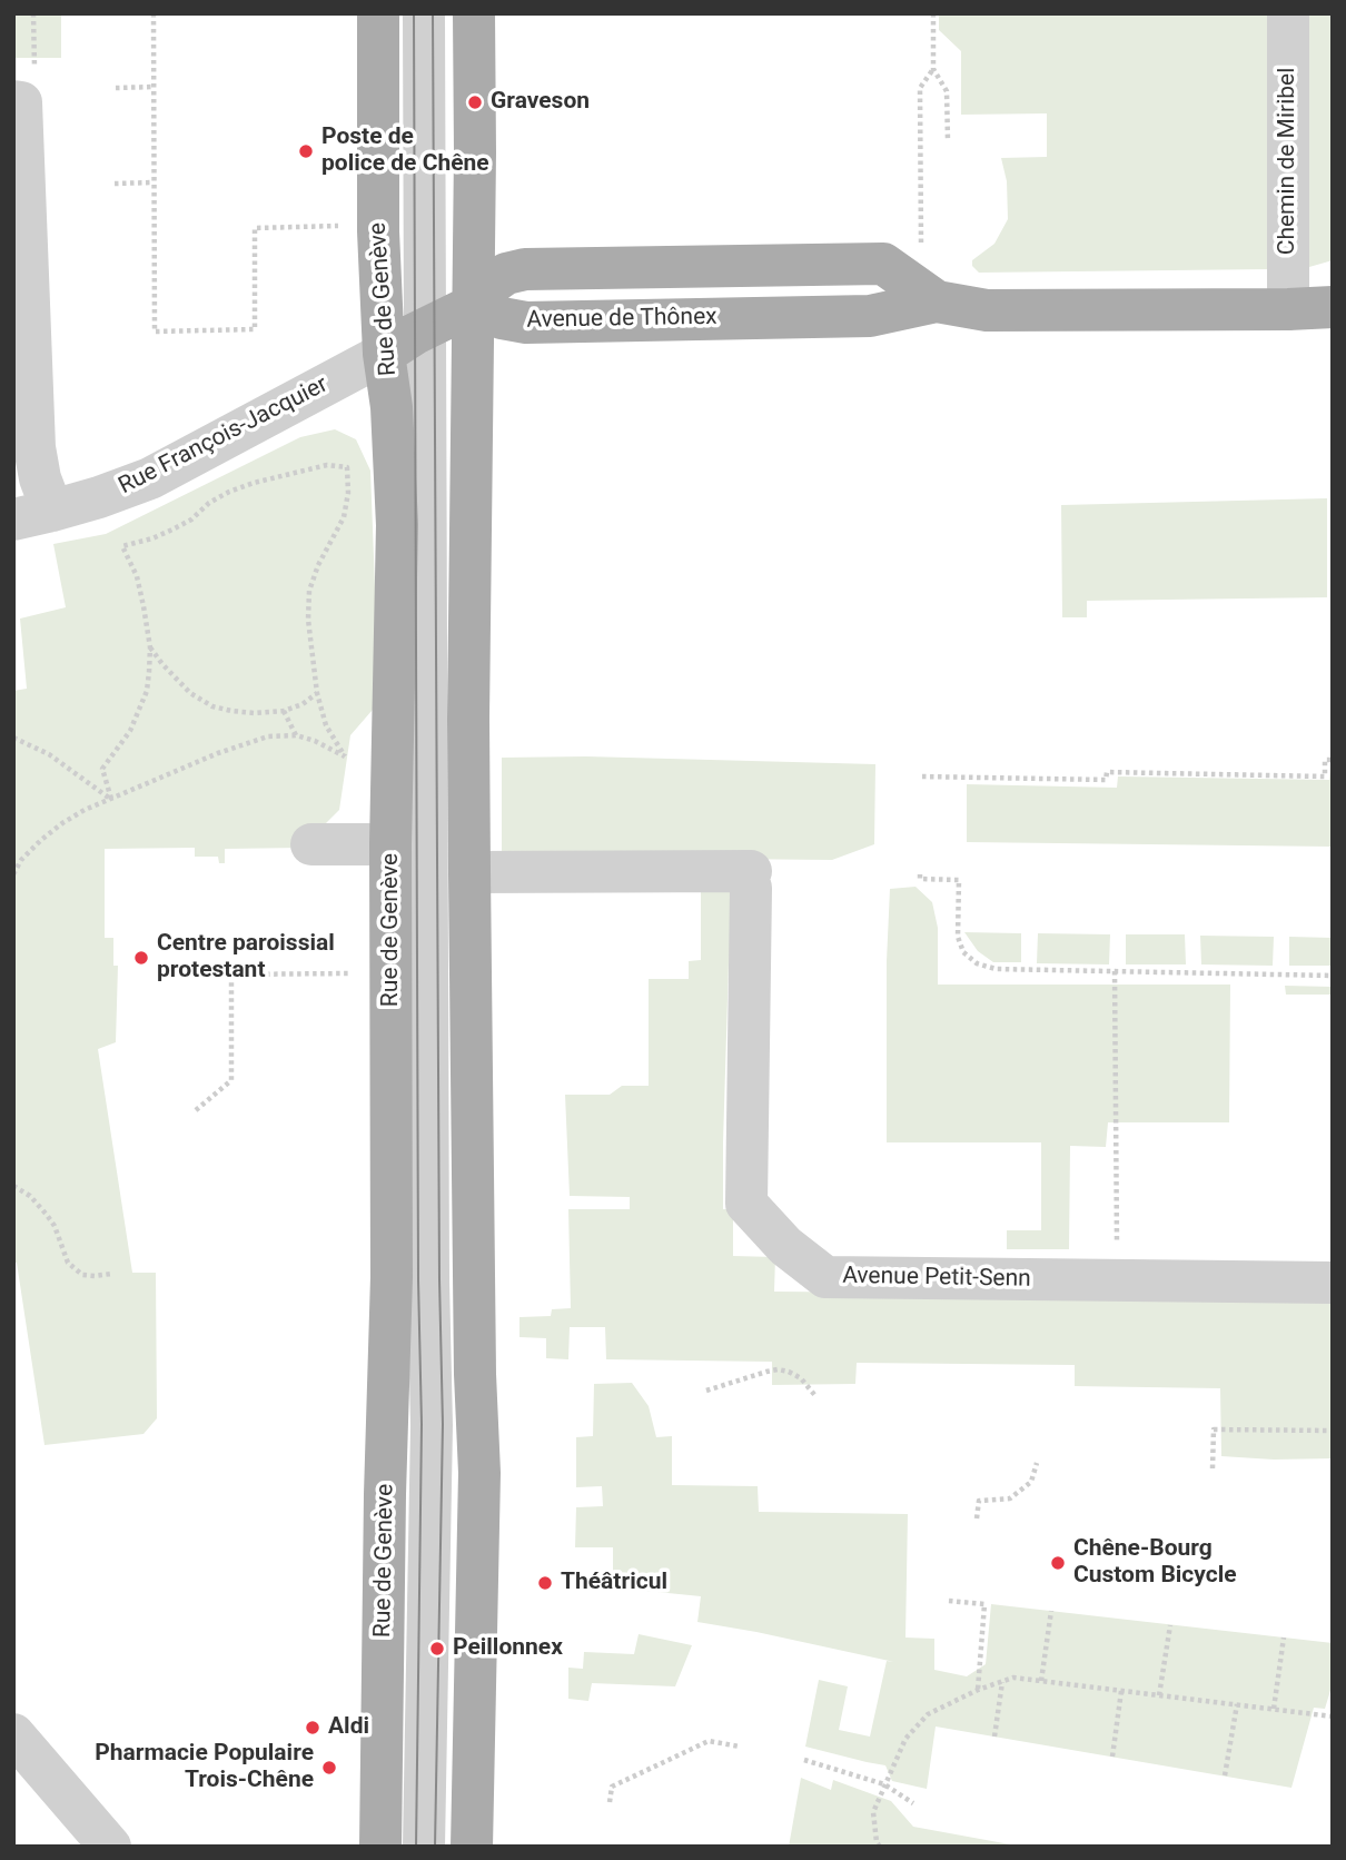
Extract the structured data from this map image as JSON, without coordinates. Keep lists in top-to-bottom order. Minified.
{"streets":{"main road":["Rue de Genève","Avenue de Thônex"],"street":["Chemin de Miribel","Rue François-Jacquier","Avenue Petit-Senn"]},"crossings":[["Chemin de Miribel","Avenue de Thônex"],["Rue de Genève","Rue François-Jacquier"]],"places":["Graveson","Poste de police de Chêne","Centre paroissial protestant","Chêne-Bourg Custom Bicycle","Théâtricul","Peillonnex","Aldi","Pharmacie Populaire Trois-Chêne"]}
